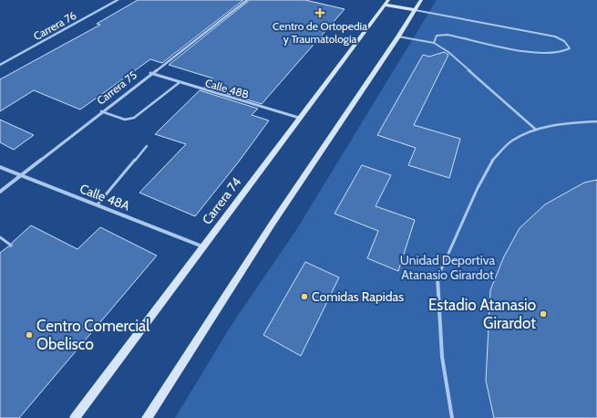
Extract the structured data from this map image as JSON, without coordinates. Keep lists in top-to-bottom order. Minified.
{"streets":{"main road":["Carrera 74"],"street":["Carrera 76","Carrera 75","Calle 48B","Calle 48A"]},"crossings":[["Carrera 75","Calle 48B"],["Carrera 75","Calle 48A"],["Calle 48B","Carrera 74"],["Calle 48A","Carrera 74"]],"parks":["Unidad Deportiva Atanasio Girardot"],"places":{"health":["Centro de Ortopedia y Traumatologia"],"other":["Comidas Rapidas","Estadio Atanasio Girardot","Centro Comercial Obelisco"]}}
